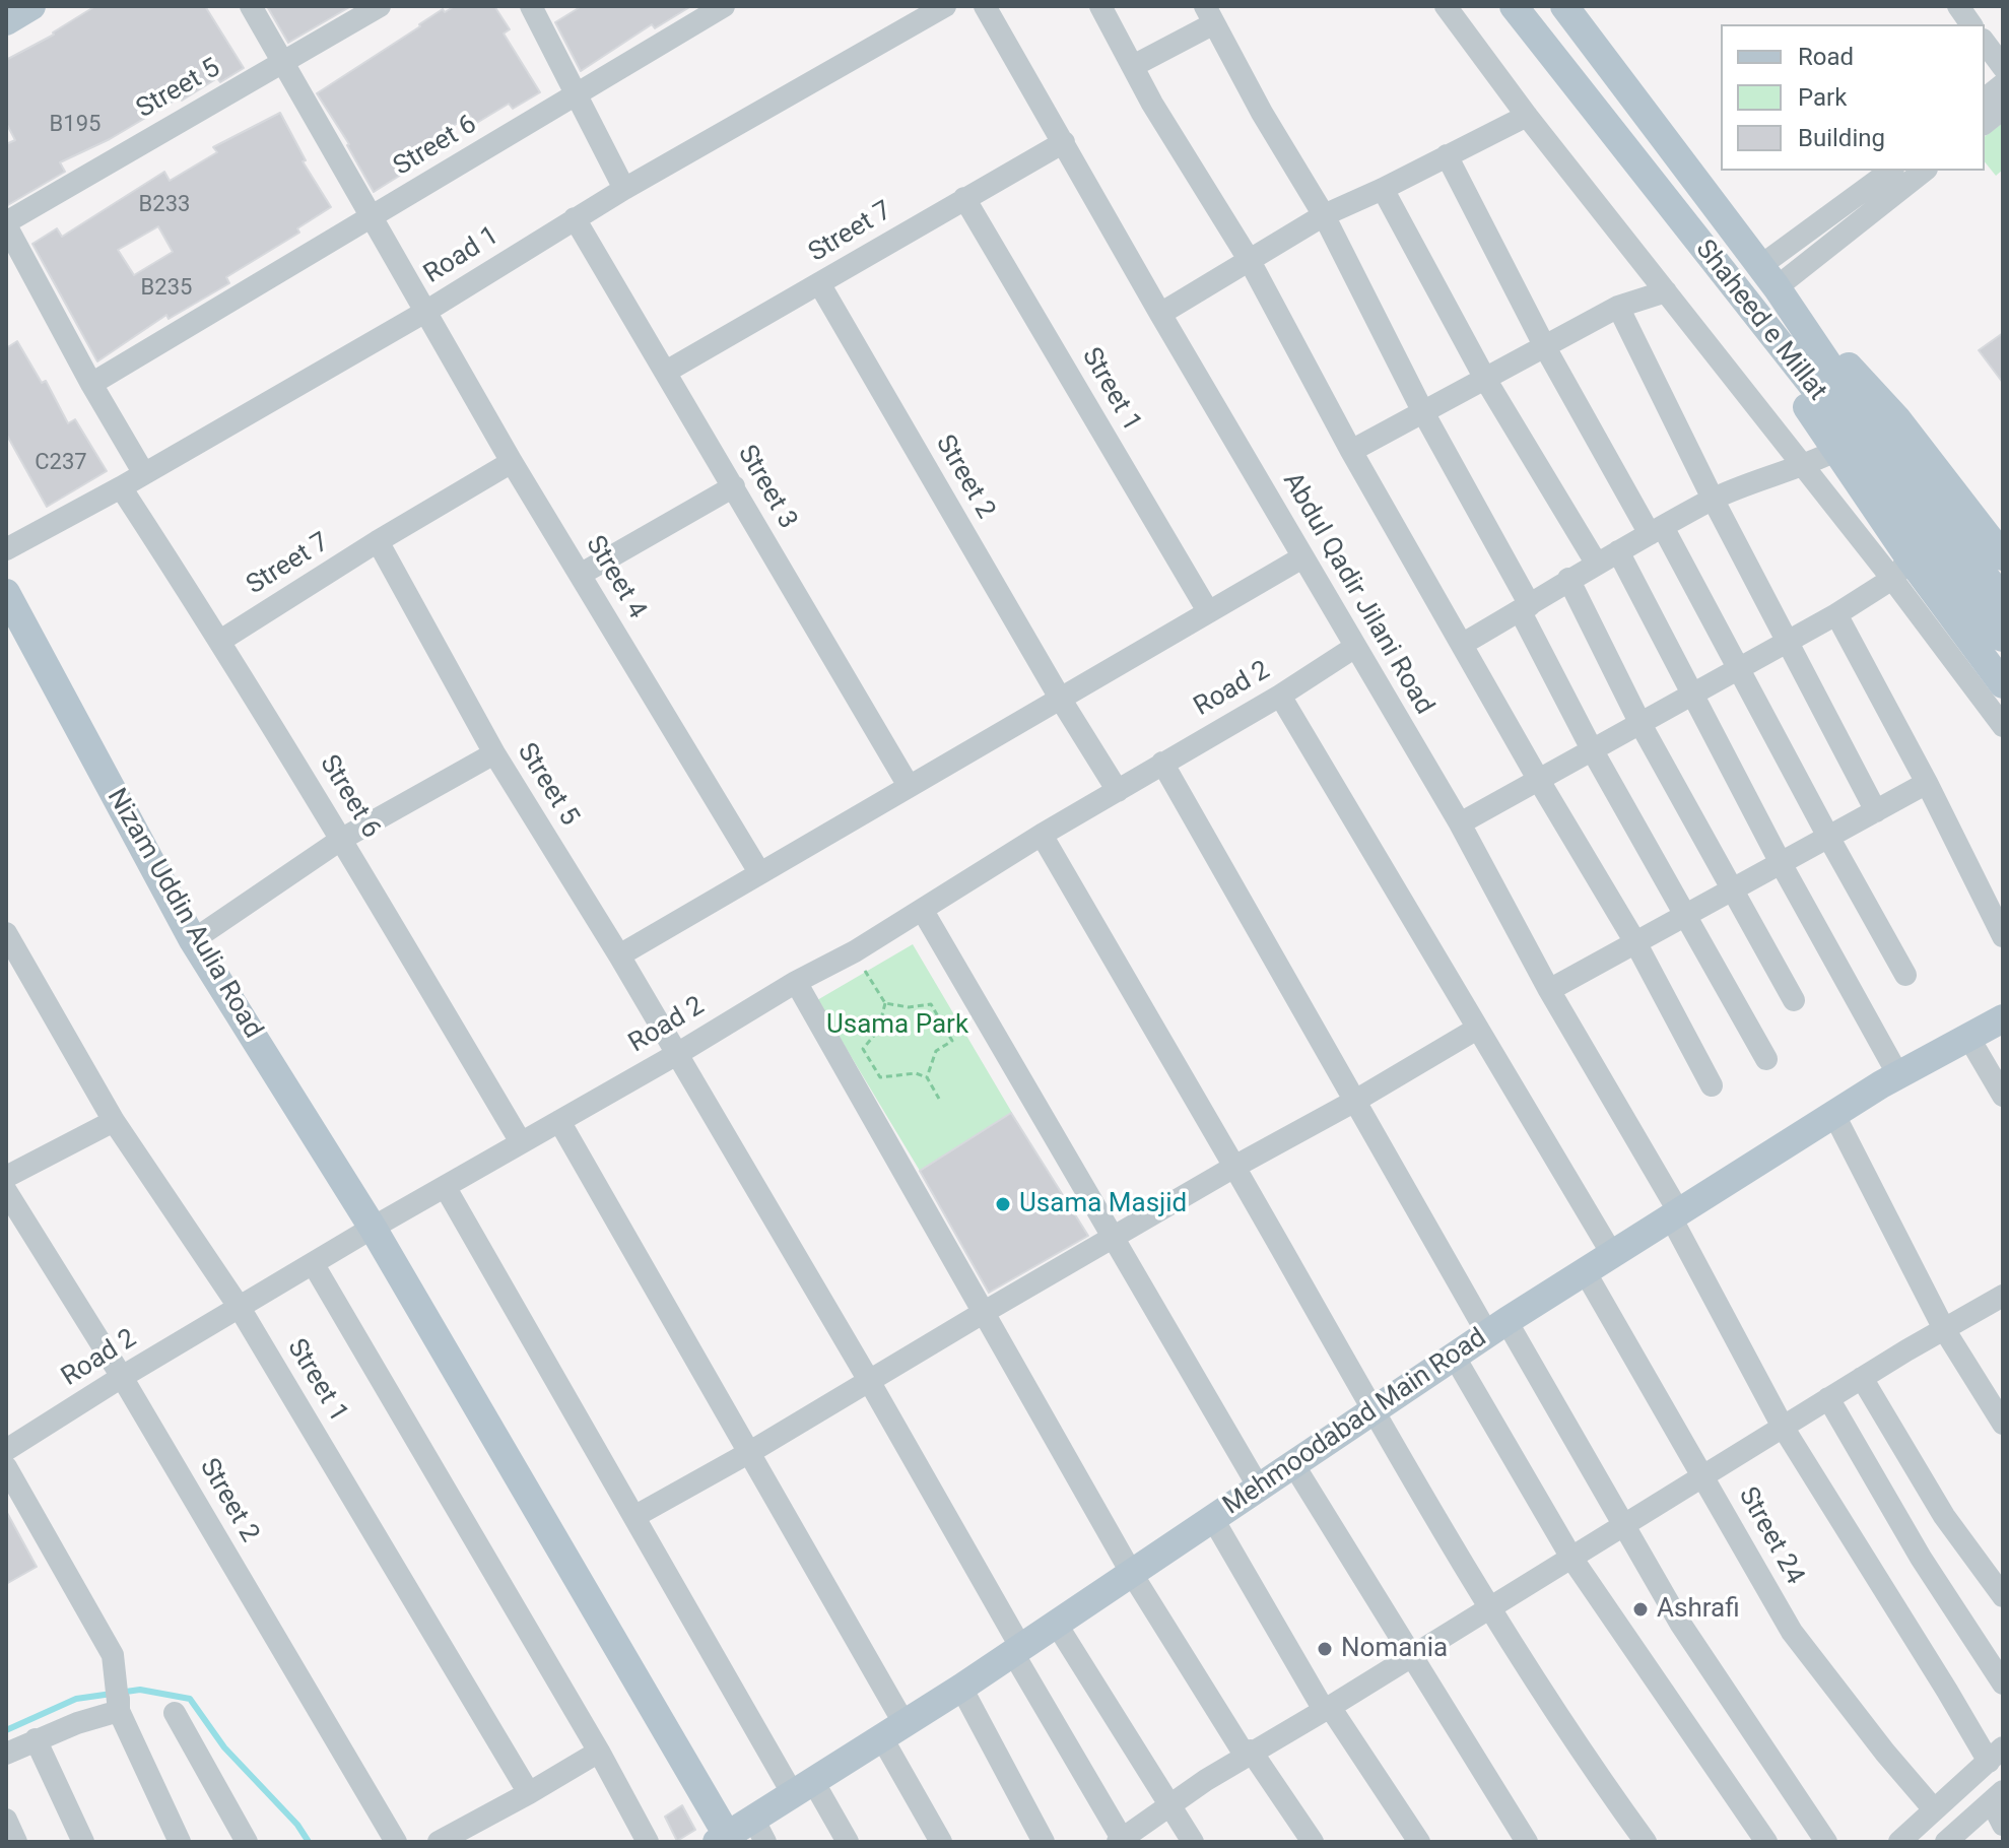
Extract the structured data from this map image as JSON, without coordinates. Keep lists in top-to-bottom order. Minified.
{"streets":{"main road":["Shaheed e Millat","Nizam Uddin Aulia Road","Mehmoodabad Main Road"],"street":["Street 5","Street 6","Street 7","Road 1","Street 1","Street 2","Street 3","Street 4","Abdul Qadir Jilani Road","Road 2","Street 24"]},"crossings":[["Street 5","Street 7"],["Street 5","Road 2"],["Street 5","Mehmoodabad Main Road"],["Street 6","Street 7"],["Street 6","Road 1"],["Street 6","Road 2"],["Street 7","Street 1"],["Street 7","Street 2"],["Street 7","Street 3"],["Street 7","Street 4"],["Street 7","Abdul Qadir Jilani Road"],["Road 1","Street 3"],["Road 1","Street 4"],["Street 1","Road 2"],["Street 2","Road 2"],["Abdul Qadir Jilani Road","Road 2"],["Abdul Qadir Jilani Road","Mehmoodabad Main Road"],["Road 2","Nizam Uddin Aulia Road"],["Nizam Uddin Aulia Road","Mehmoodabad Main Road"],["Mehmoodabad Main Road","Street 24"]],"parks":["Usama Park"],"places":["Usama Masjid","Ashrafi","Nomania"],"house_numbers":["B195","B233","B235","C237"],"legend":["Road","Park","Building"]}
